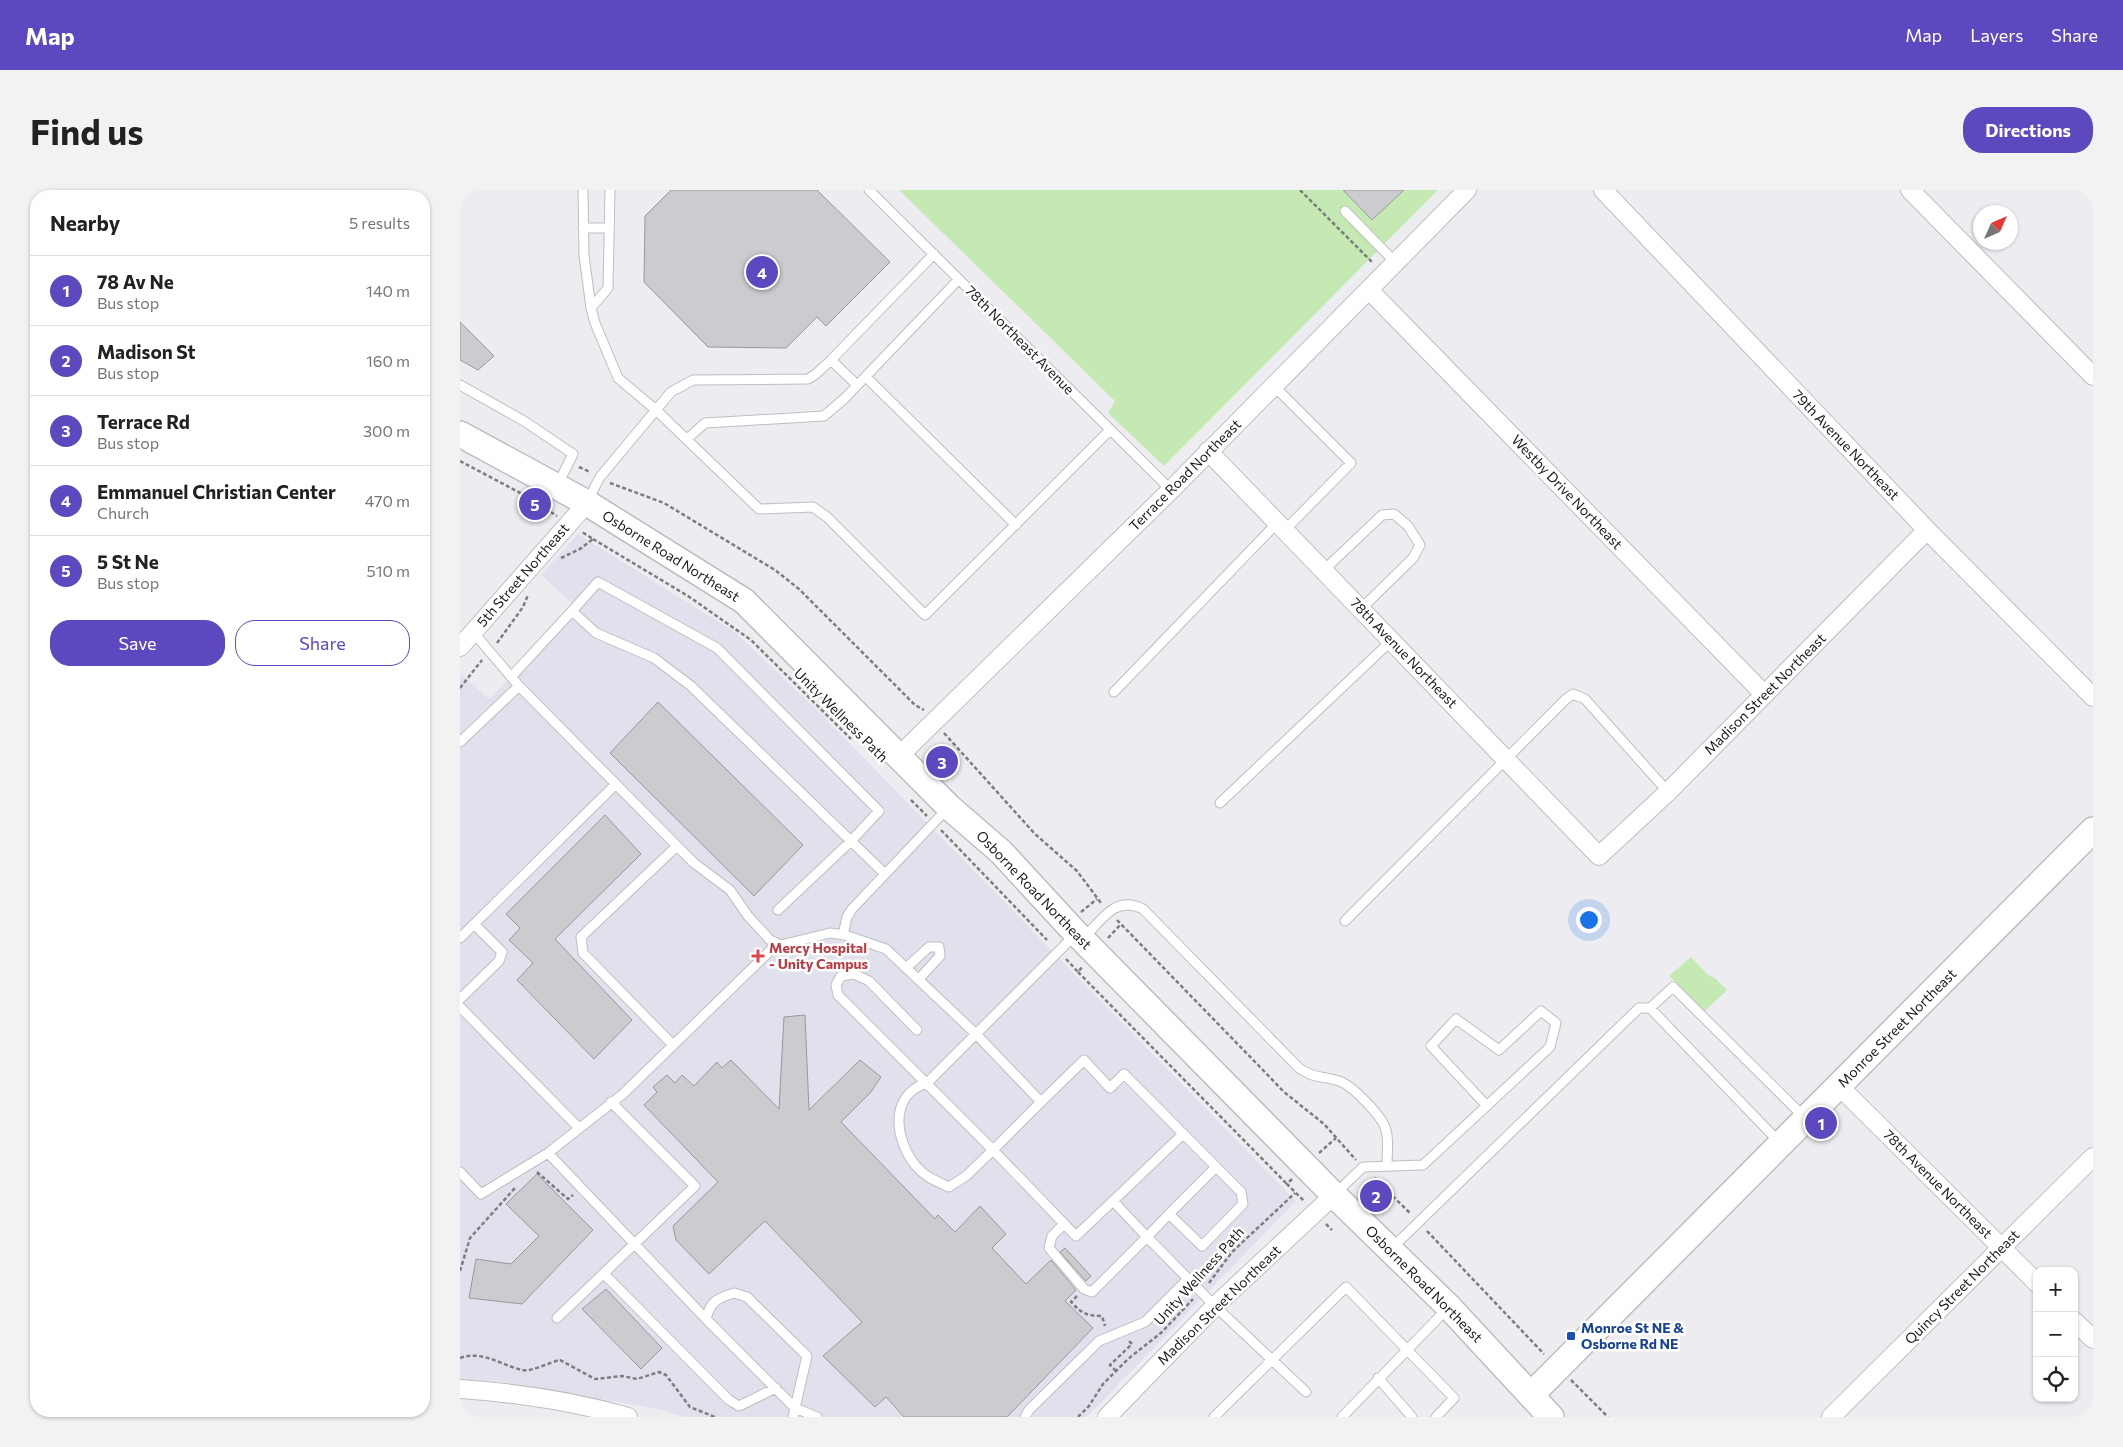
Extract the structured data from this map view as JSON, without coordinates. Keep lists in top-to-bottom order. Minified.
{"streets":{"street":["79th Avenue Northeast","Terrace Road Northeast","Westby Drive Northeast","Osborne Road Northeast","5th Street Northeast","78th Avenue Northeast","Madison Street Northeast","Monroe Street Northeast","Quincy Street Northeast"],"lane":["78th Northeast Avenue"],"path":["Unity Wellness Path"]},"crossings":[["78th Northeast Avenue","Terrace Road Northeast"],["79th Avenue Northeast","Madison Street Northeast"],["Terrace Road Northeast","Westby Drive Northeast"],["Terrace Road Northeast","Osborne Road Northeast"],["Terrace Road Northeast","78th Avenue Northeast"],["Westby Drive Northeast","Madison Street Northeast"],["Osborne Road Northeast","5th Street Northeast"],["Osborne Road Northeast","Madison Street Northeast"],["Osborne Road Northeast","Monroe Street Northeast"],["5th Street Northeast","Unity Wellness Path"],["78th Avenue Northeast","Madison Street Northeast"],["78th Avenue Northeast","Monroe Street Northeast"],["78th Avenue Northeast","Quincy Street Northeast"]],"places":{"health":["Mercy Hospital - Unity Campus"],"transit":["Monroe St NE & Osborne Rd NE"]},"north":"top right","page":{"header":"Map","nav":["Map","Layers","Share"],"buttons":["Directions",["Save","Share"]],"title":"Find us","heading":["Nearby","5 results"],"pins":["4","5","3","1","2"],"list":[{"mark":"1","name":"78 Av Ne","note":"Bus stop","value":"140 m"},{"mark":"2","name":"Madison St","note":"Bus stop","value":"160 m"},{"mark":"3","name":"Terrace Rd","note":"Bus stop","value":"300 m"},{"mark":"4","name":"Emmanuel Christian Center","note":"Church","value":"470 m"},{"mark":"5","name":"5 St Ne","note":"Bus stop","value":"510 m"}],"map_buttons":["+","−"]}}
